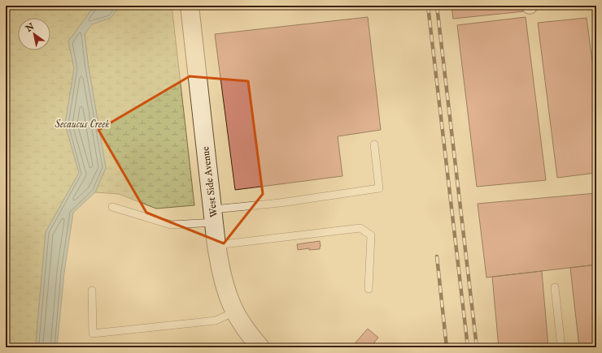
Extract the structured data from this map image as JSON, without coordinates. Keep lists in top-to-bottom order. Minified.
{"streets":{"street":["West Side Avenue"]},"water":["Secaucus Creek"],"north":"top left"}
